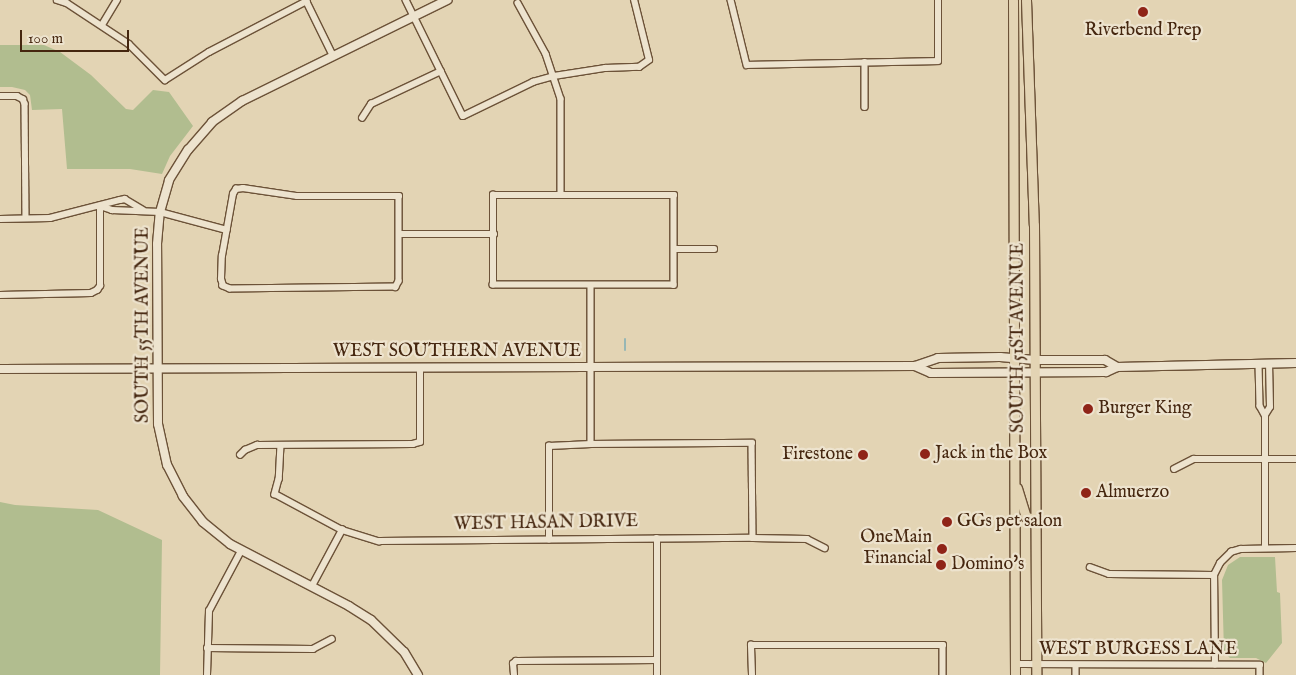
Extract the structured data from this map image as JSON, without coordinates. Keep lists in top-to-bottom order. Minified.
{"streets":{"main road":["SOUTH 55TH AVENUE","SOUTH 51ST AVENUE","WEST SOUTHERN AVENUE"],"street":["WEST HASAN DRIVE","WEST BURGESS LANE"]},"crossings":[["SOUTH 55TH AVENUE","WEST SOUTHERN AVENUE"],["SOUTH 51ST AVENUE","WEST SOUTHERN AVENUE"],["SOUTH 51ST AVENUE","WEST BURGESS LANE"]],"places":["Riverbend Prep","Burger King","Jack in the Box","Firestone","Almuerzo","GGs pet salon","OneMain Financial","Domino's"],"scale_bar":"100 m"}
